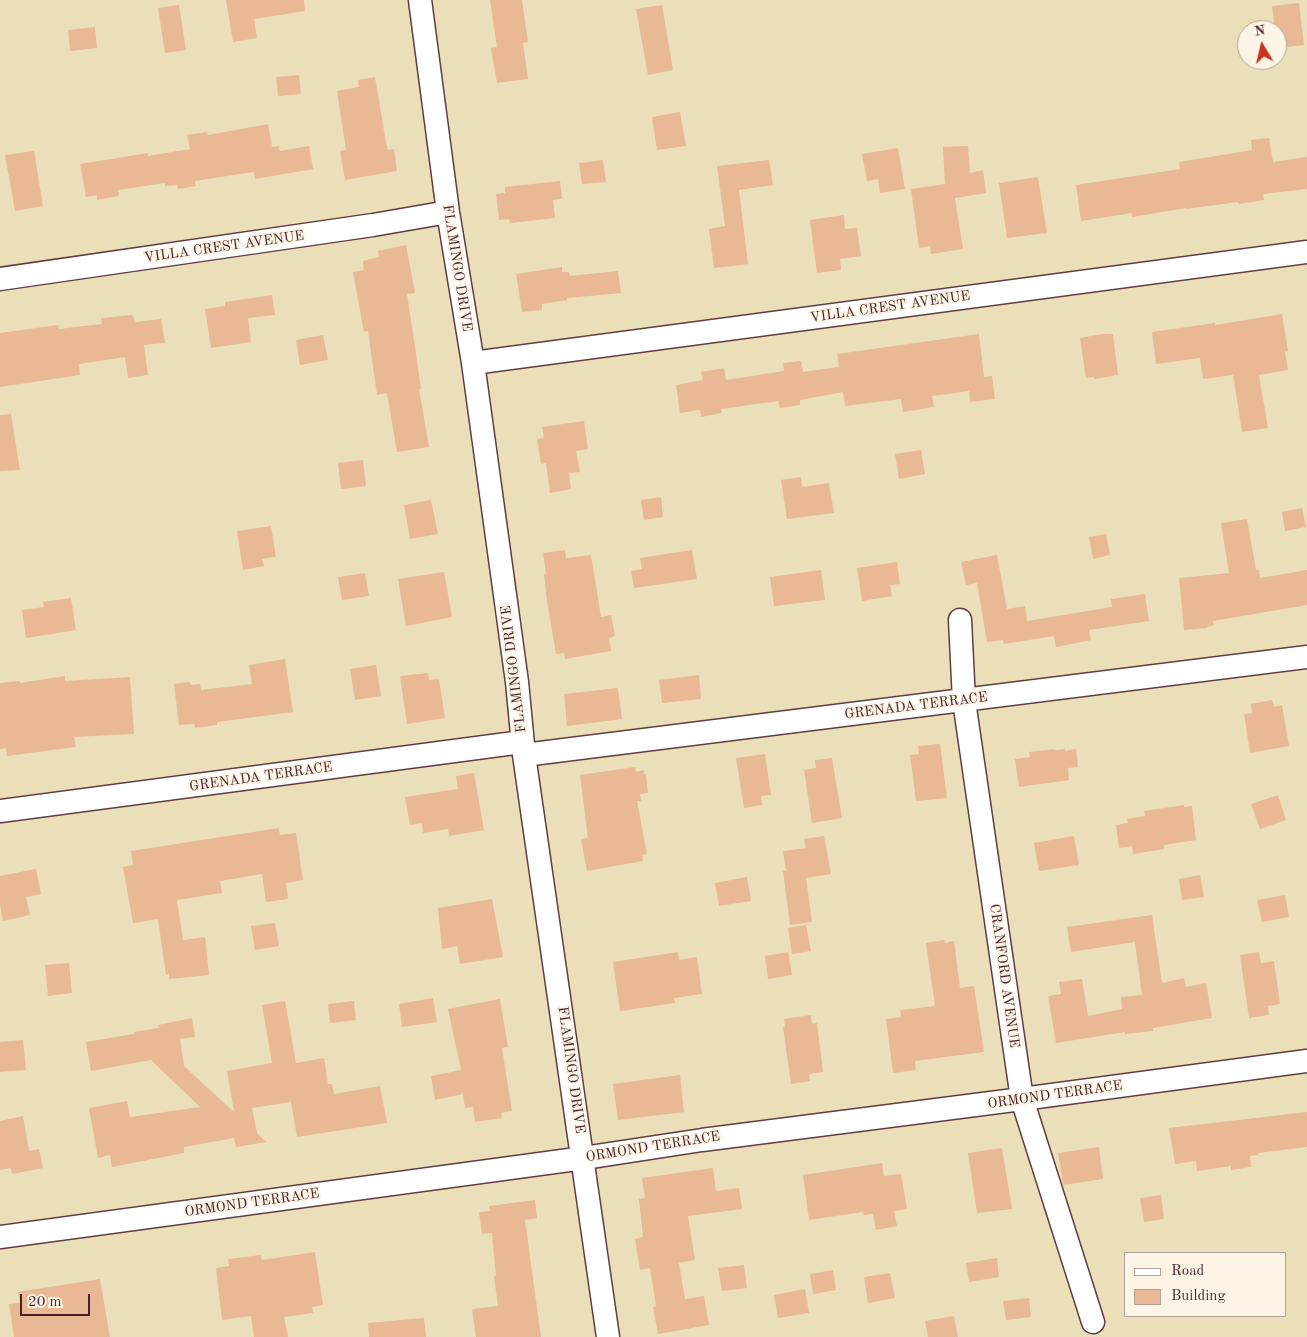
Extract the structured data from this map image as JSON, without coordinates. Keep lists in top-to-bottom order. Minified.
{"streets":{"street":["VILLA CREST AVENUE","FLAMINGO DRIVE","GRENADA TERRACE","CRANFORD AVENUE","ORMOND TERRACE"]},"crossings":[["VILLA CREST AVENUE","FLAMINGO DRIVE"],["FLAMINGO DRIVE","GRENADA TERRACE"],["FLAMINGO DRIVE","ORMOND TERRACE"],["GRENADA TERRACE","CRANFORD AVENUE"],["CRANFORD AVENUE","ORMOND TERRACE"]],"legend":["Road","Building"],"scale_bar":"20 m","north":"top"}
